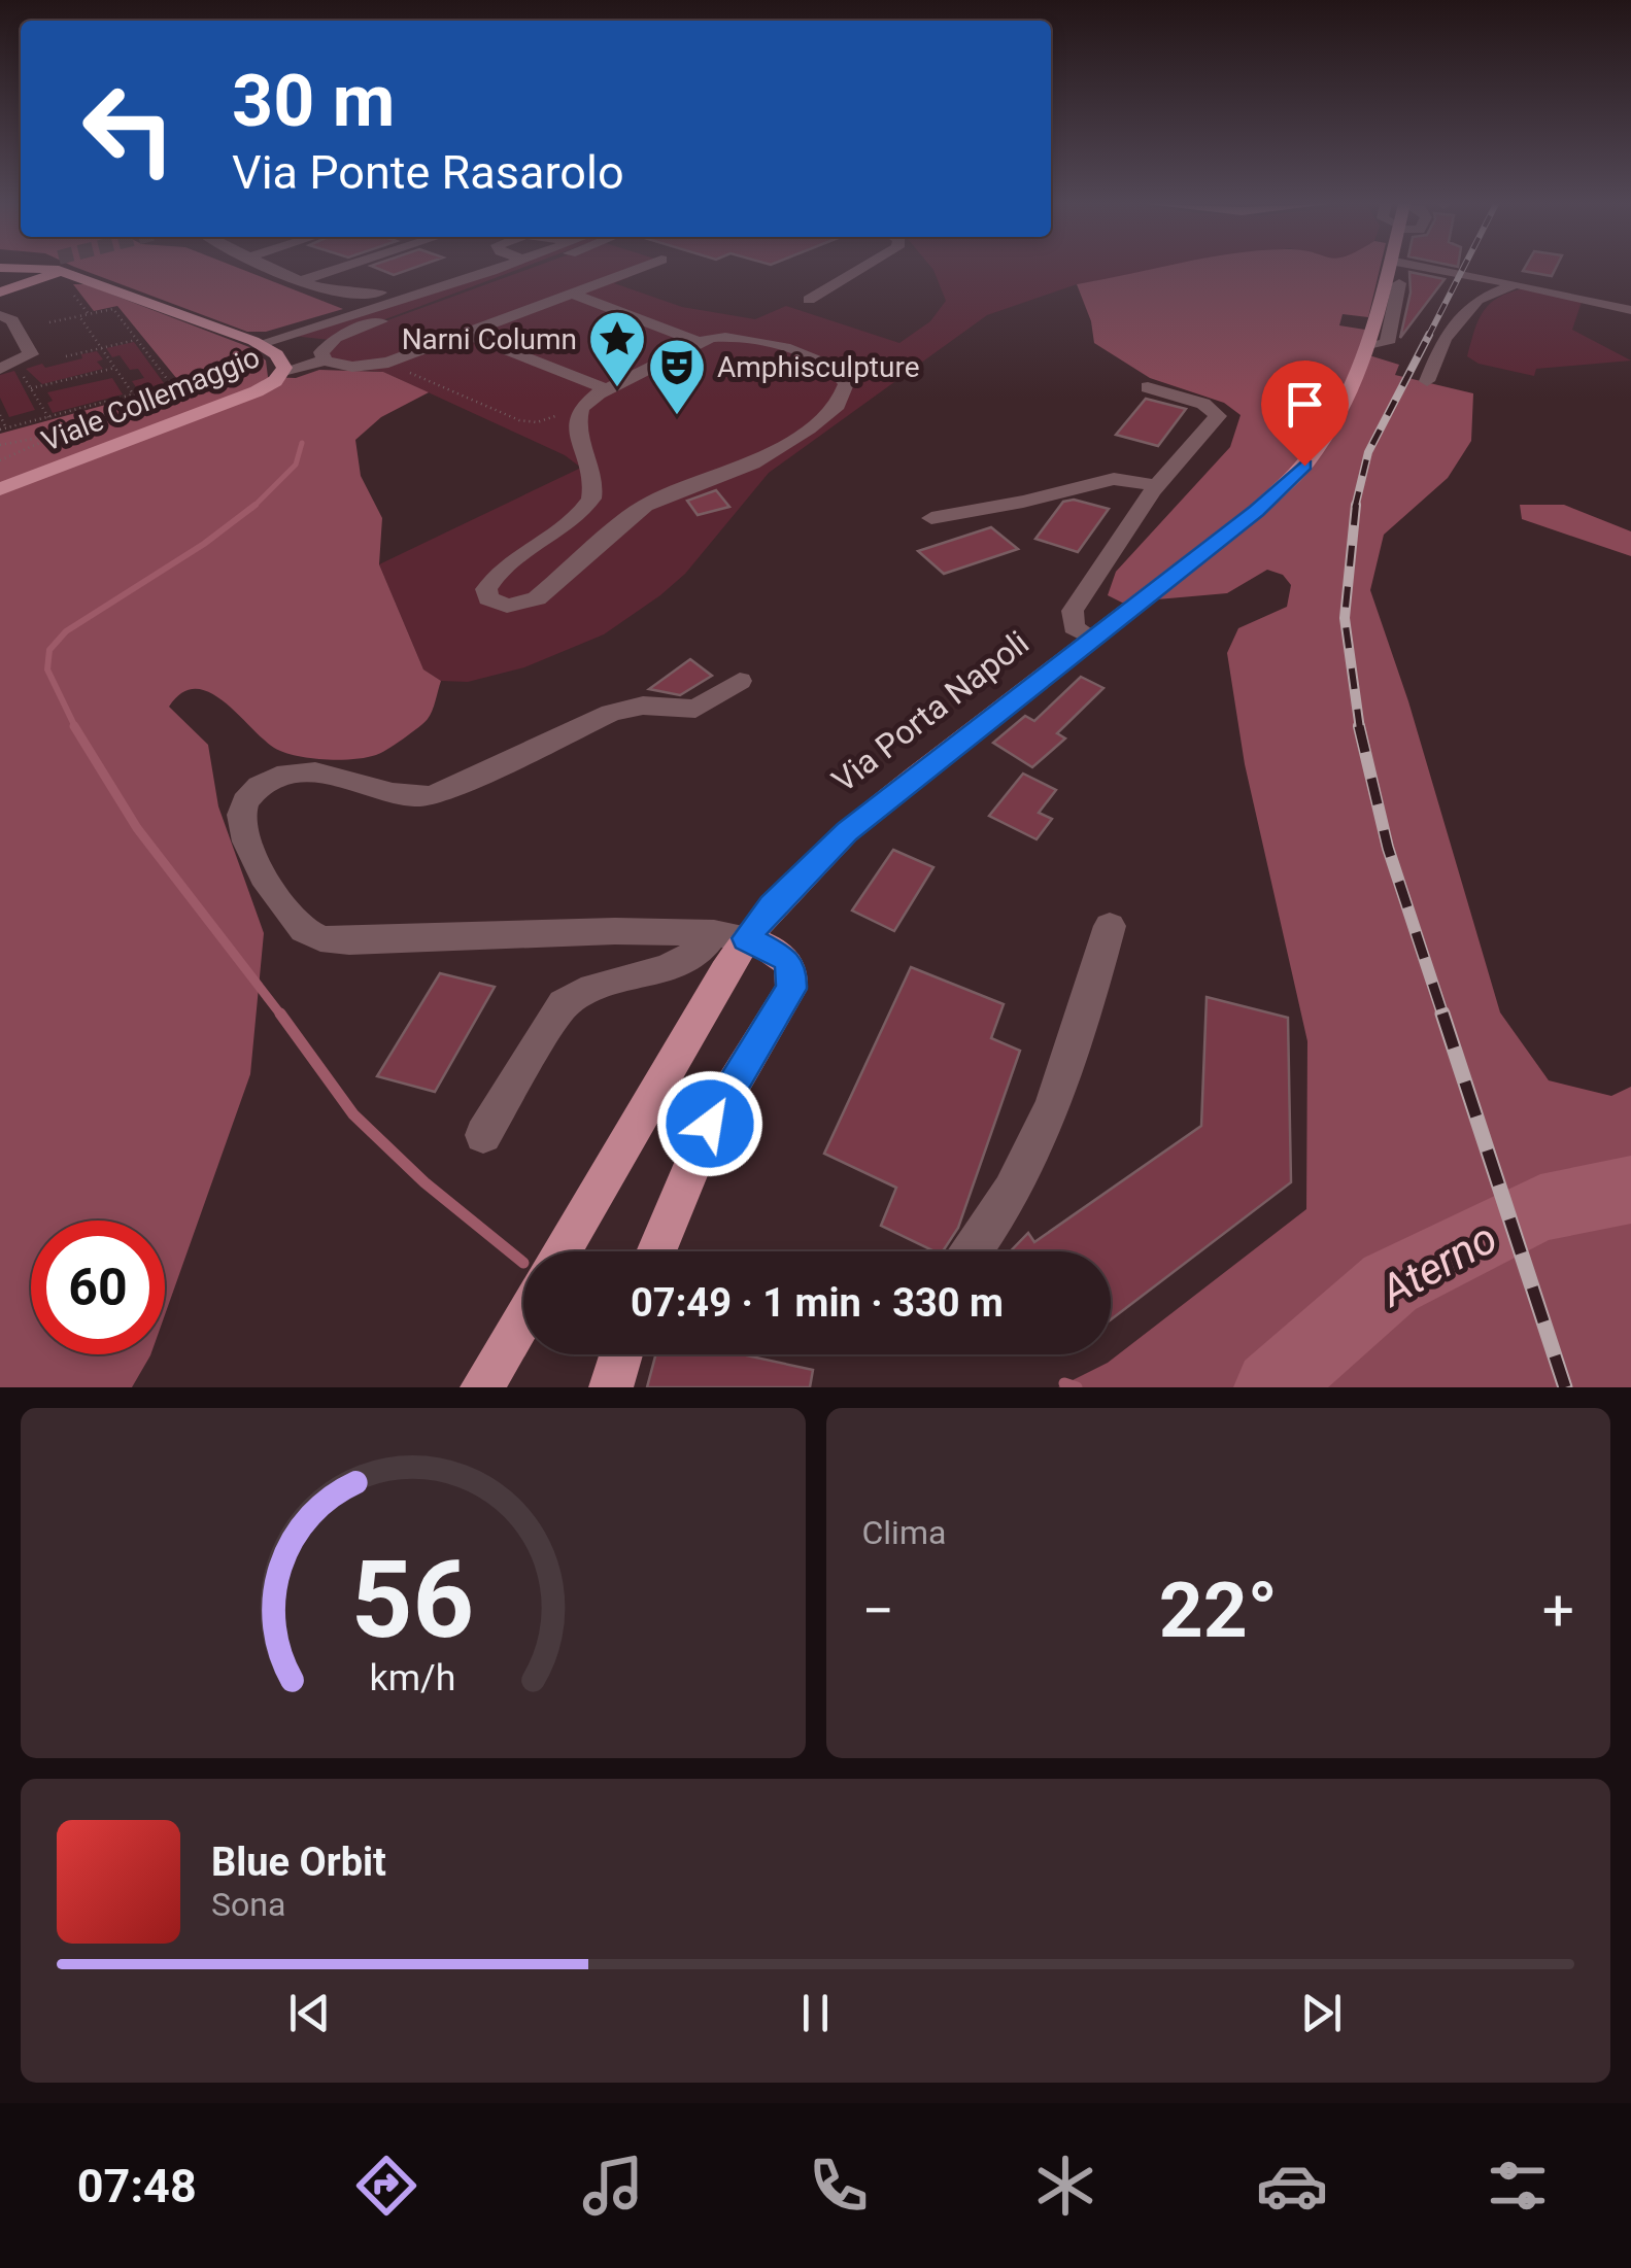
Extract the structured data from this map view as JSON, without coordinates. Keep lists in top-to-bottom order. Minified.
{"streets":{"main road":["Viale Collemaggio","Via Porta Napoli"]},"water":["Aterno"],"places":{"place":["Narni Column"],"theatre":["Amphisculpture"]},"page":{"turn":["30 m","Via Ponte Rasarolo"],"limit":"60","trip":"07:49 · 1 min · 330 m","tile":"Clima","heat":["−","22°","+"],"song":["Blue Orbit","Sona"],"tabs":"07:48","gauge":["56","km/h"]}}
